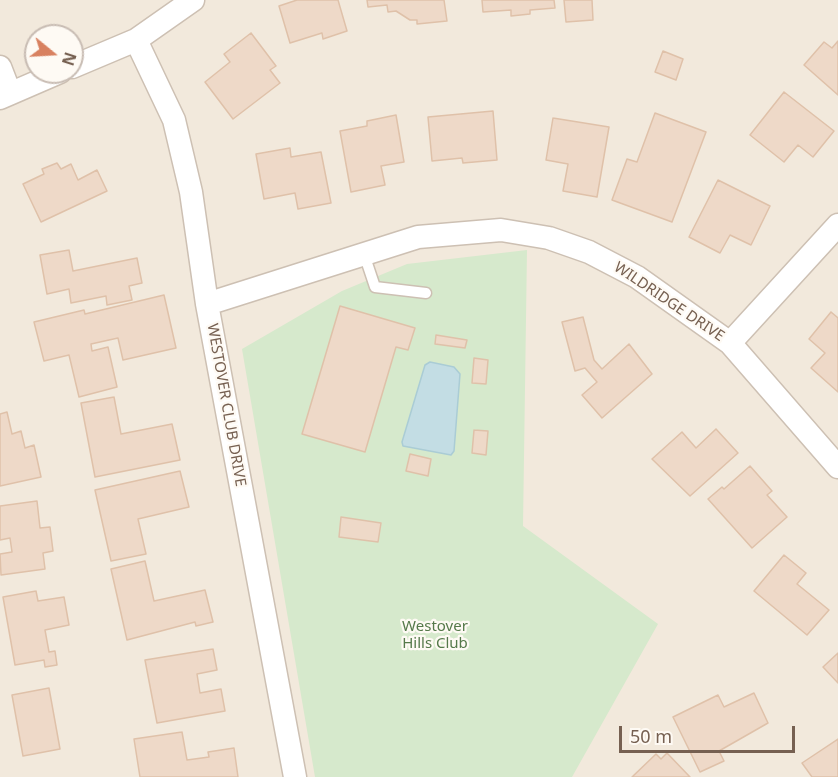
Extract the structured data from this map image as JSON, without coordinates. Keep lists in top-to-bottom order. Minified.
{"streets":{"street":["WILDRIDGE DRIVE","WESTOVER CLUB DRIVE"]},"crossings":[["WILDRIDGE DRIVE","WESTOVER CLUB DRIVE"]],"parks":["Westover Hills Club"],"scale_bar":"50 m","north":"right"}
